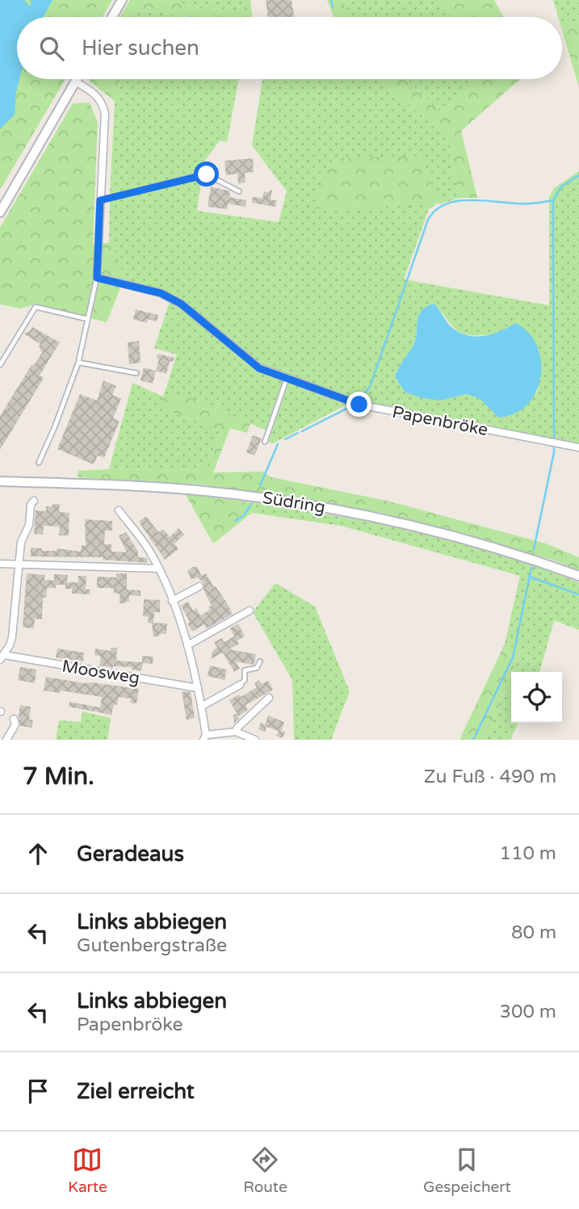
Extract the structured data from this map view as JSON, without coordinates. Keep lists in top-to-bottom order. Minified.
{"streets":{"main road":["Südring"],"street":["Papenbröke","Moosweg"]},"page":{"search":"Hier suchen","heading":["7 Min.","Zu Fuß · 490 m"],"list":[["Geradeaus","110 m"],["Links abbiegen","Gutenbergstraße","80 m"],["Links abbiegen","Papenbröke","300 m"],"Ziel erreicht"],"nav":["Karte","Route","Gespeichert"]}}
